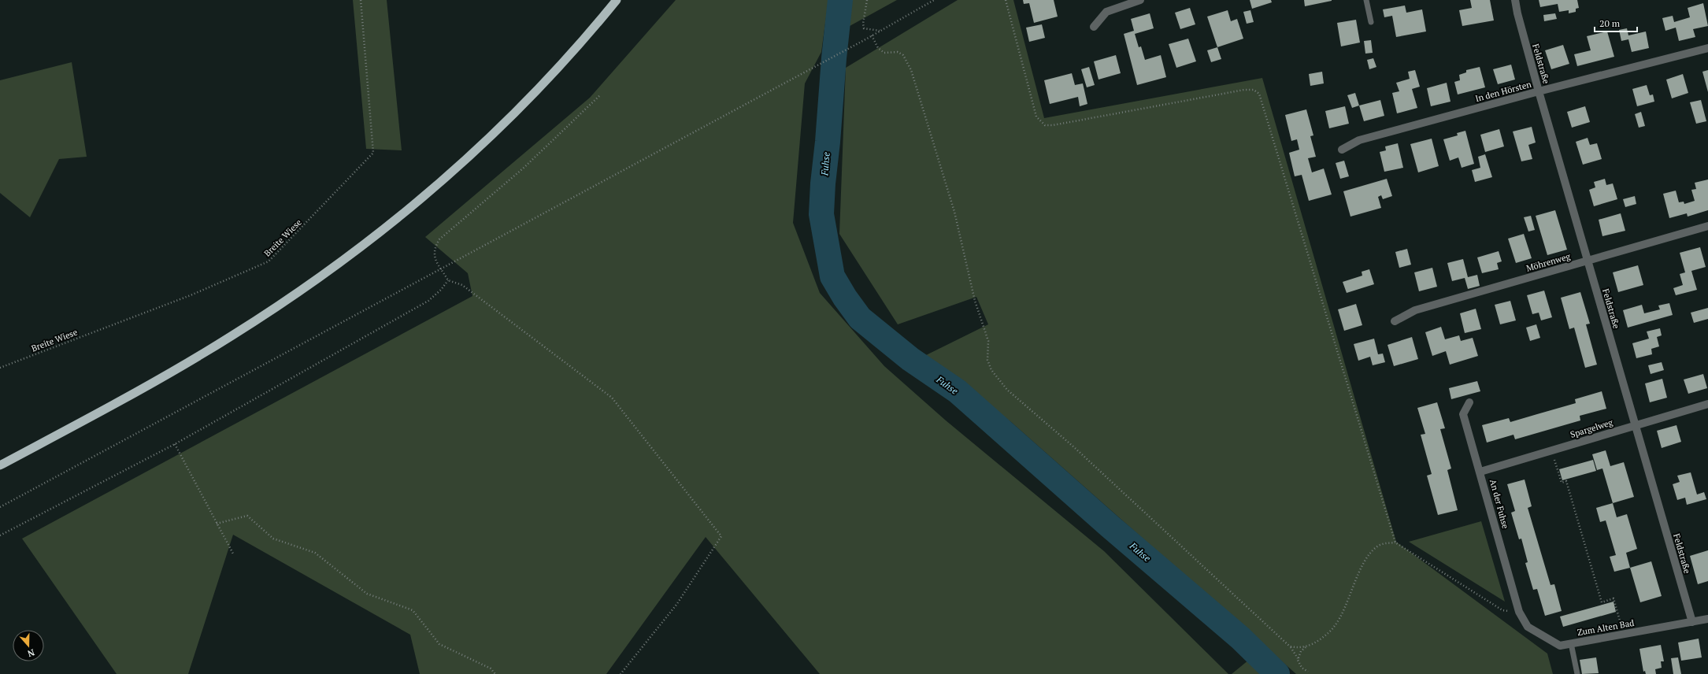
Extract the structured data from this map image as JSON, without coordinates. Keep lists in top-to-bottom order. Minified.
{"streets":{"street":["Feldstraße","In den Hörsten","Möhrenweg","Spargelweg","An der Fuhse","Zum Alten Bad"],"path":["Breite Wiese"]},"crossings":[["Feldstraße","In den Hörsten"],["Feldstraße","Möhrenweg"],["Feldstraße","Spargelweg"],["Feldstraße","Zum Alten Bad"],["Spargelweg","An der Fuhse"],["An der Fuhse","Zum Alten Bad"]],"water":["Fuhse"],"scale_bar":"20 m","north":"bottom"}
